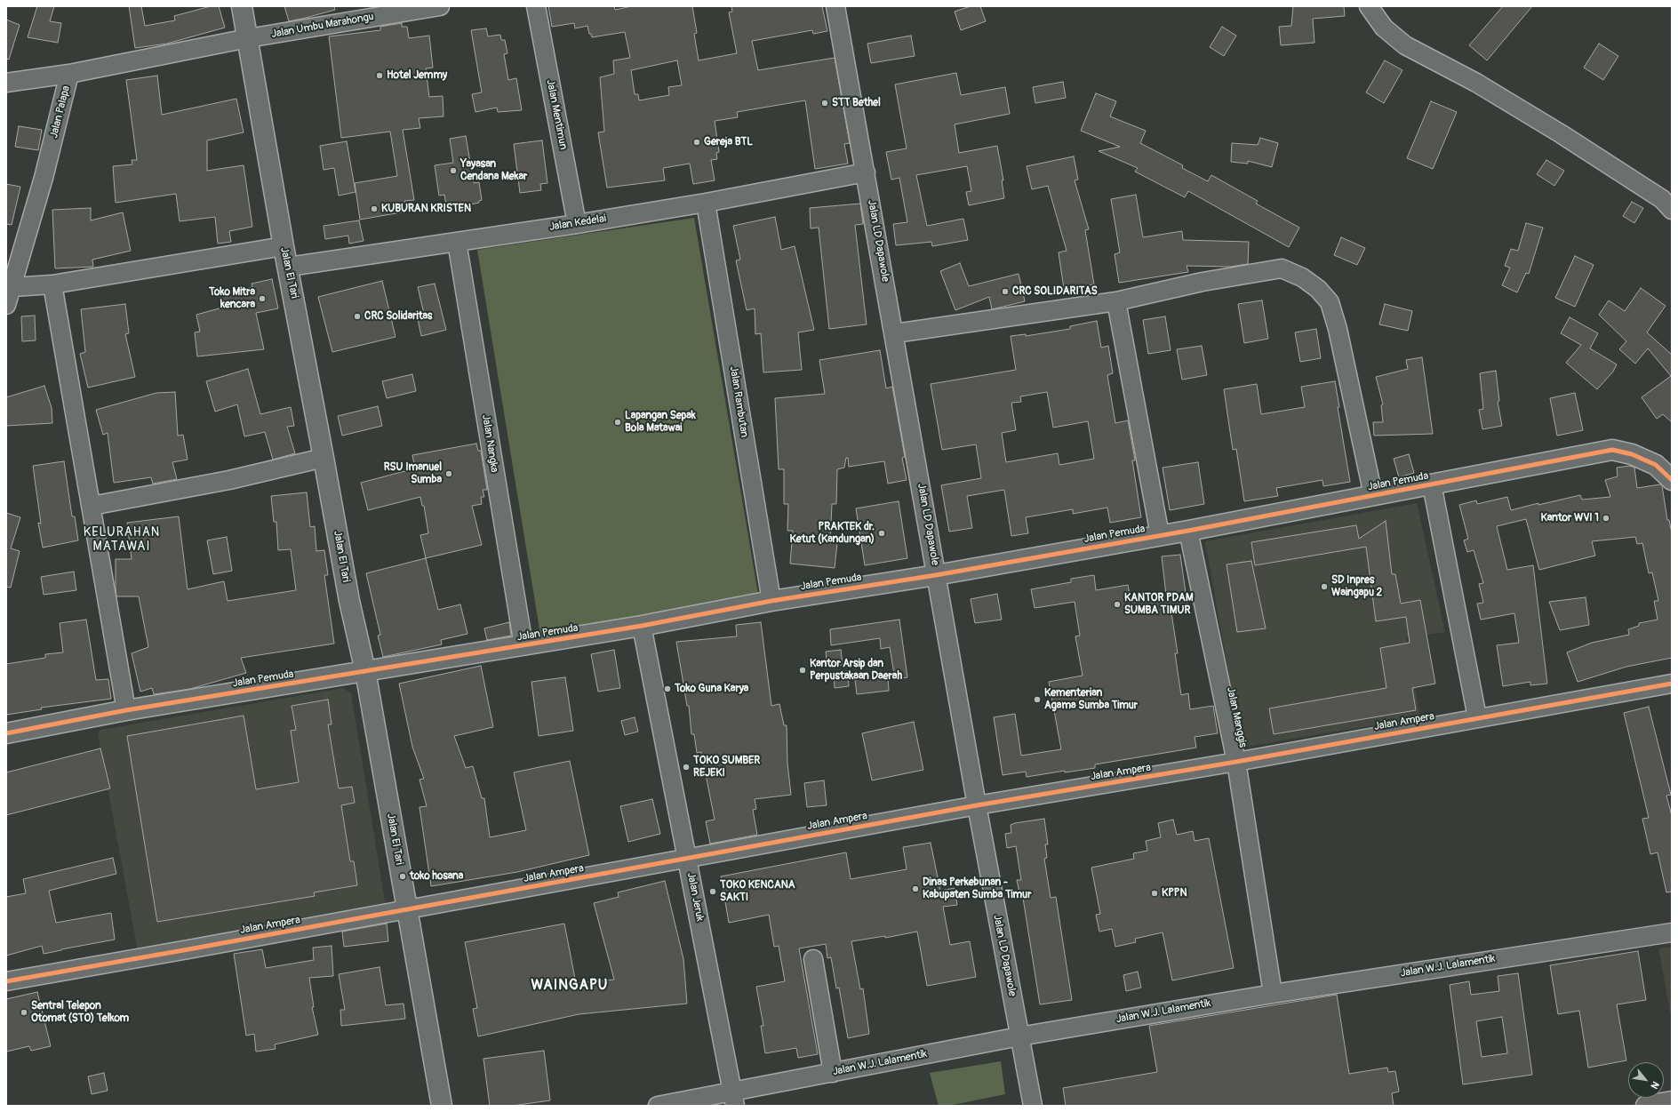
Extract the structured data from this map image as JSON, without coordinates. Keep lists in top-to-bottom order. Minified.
{"streets":{"street":["Jalan Umbu Marahongu","Jalan Palapa","Jalan Mentimun","Jalan Kedelai","Jalan LD Dapawole","Jalan El Tari","Jalan Rambutan","Jalan Nangka","Jalan Pemuda","Jalan Manggis","Jalan Ampera","Jalan Jeruk","Jalan W.J. Lalamentik"]},"crossings":[["Jalan Umbu Marahongu","Jalan Palapa"],["Jalan Umbu Marahongu","Jalan El Tari"],["Jalan Palapa","Jalan El Tari"],["Jalan Mentimun","Jalan Kedelai"],["Jalan Kedelai","Jalan LD Dapawole"],["Jalan Kedelai","Jalan El Tari"],["Jalan Kedelai","Jalan Rambutan"],["Jalan Kedelai","Jalan Nangka"],["Jalan LD Dapawole","Jalan Pemuda"],["Jalan LD Dapawole","Jalan Ampera"],["Jalan LD Dapawole","Jalan W.J. Lalamentik"],["Jalan El Tari","Jalan Pemuda"],["Jalan El Tari","Jalan Ampera"],["Jalan Rambutan","Jalan Pemuda"],["Jalan Nangka","Jalan Pemuda"],["Jalan Pemuda","Jalan Manggis"],["Jalan Pemuda","Jalan Jeruk"],["Jalan Manggis","Jalan Ampera"],["Jalan Manggis","Jalan W.J. Lalamentik"],["Jalan Ampera","Jalan Jeruk"],["Jalan Jeruk","Jalan W.J. Lalamentik"]],"districts":["KELURAHAN MATAWAI","WAINGAPU"],"places":["Hotel Jemmy","STT Bethel","Gereja BTL","Yayasan Cendana Mekar","KUBURAN KRISTEN","CRC SOLIDARITAS","Toko Mitra kencara","CRC Solidaritas","Lapangan Sepak Bola Matawai","RSU Imanuel Sumba","Kantor WVI 1","PRAKTEK dr. Ketut (Kandungan)","SD Inpres Waingapu 2","KANTOR PDAM SUMBA TIMUR","Kantor Arsip dan Perpustakaan Daerah","Toko Guna Karya","Kementerian Agama Sumba Timur","TOKO SUMBER REJEKI","toko hosana","Dinas Perkebunan - Kabupaten Sumba Timur","TOKO KENCANA SAKTI","KPPN","Sentral Telepon Otomat (STO) Telkom"],"north":"bottom right"}
